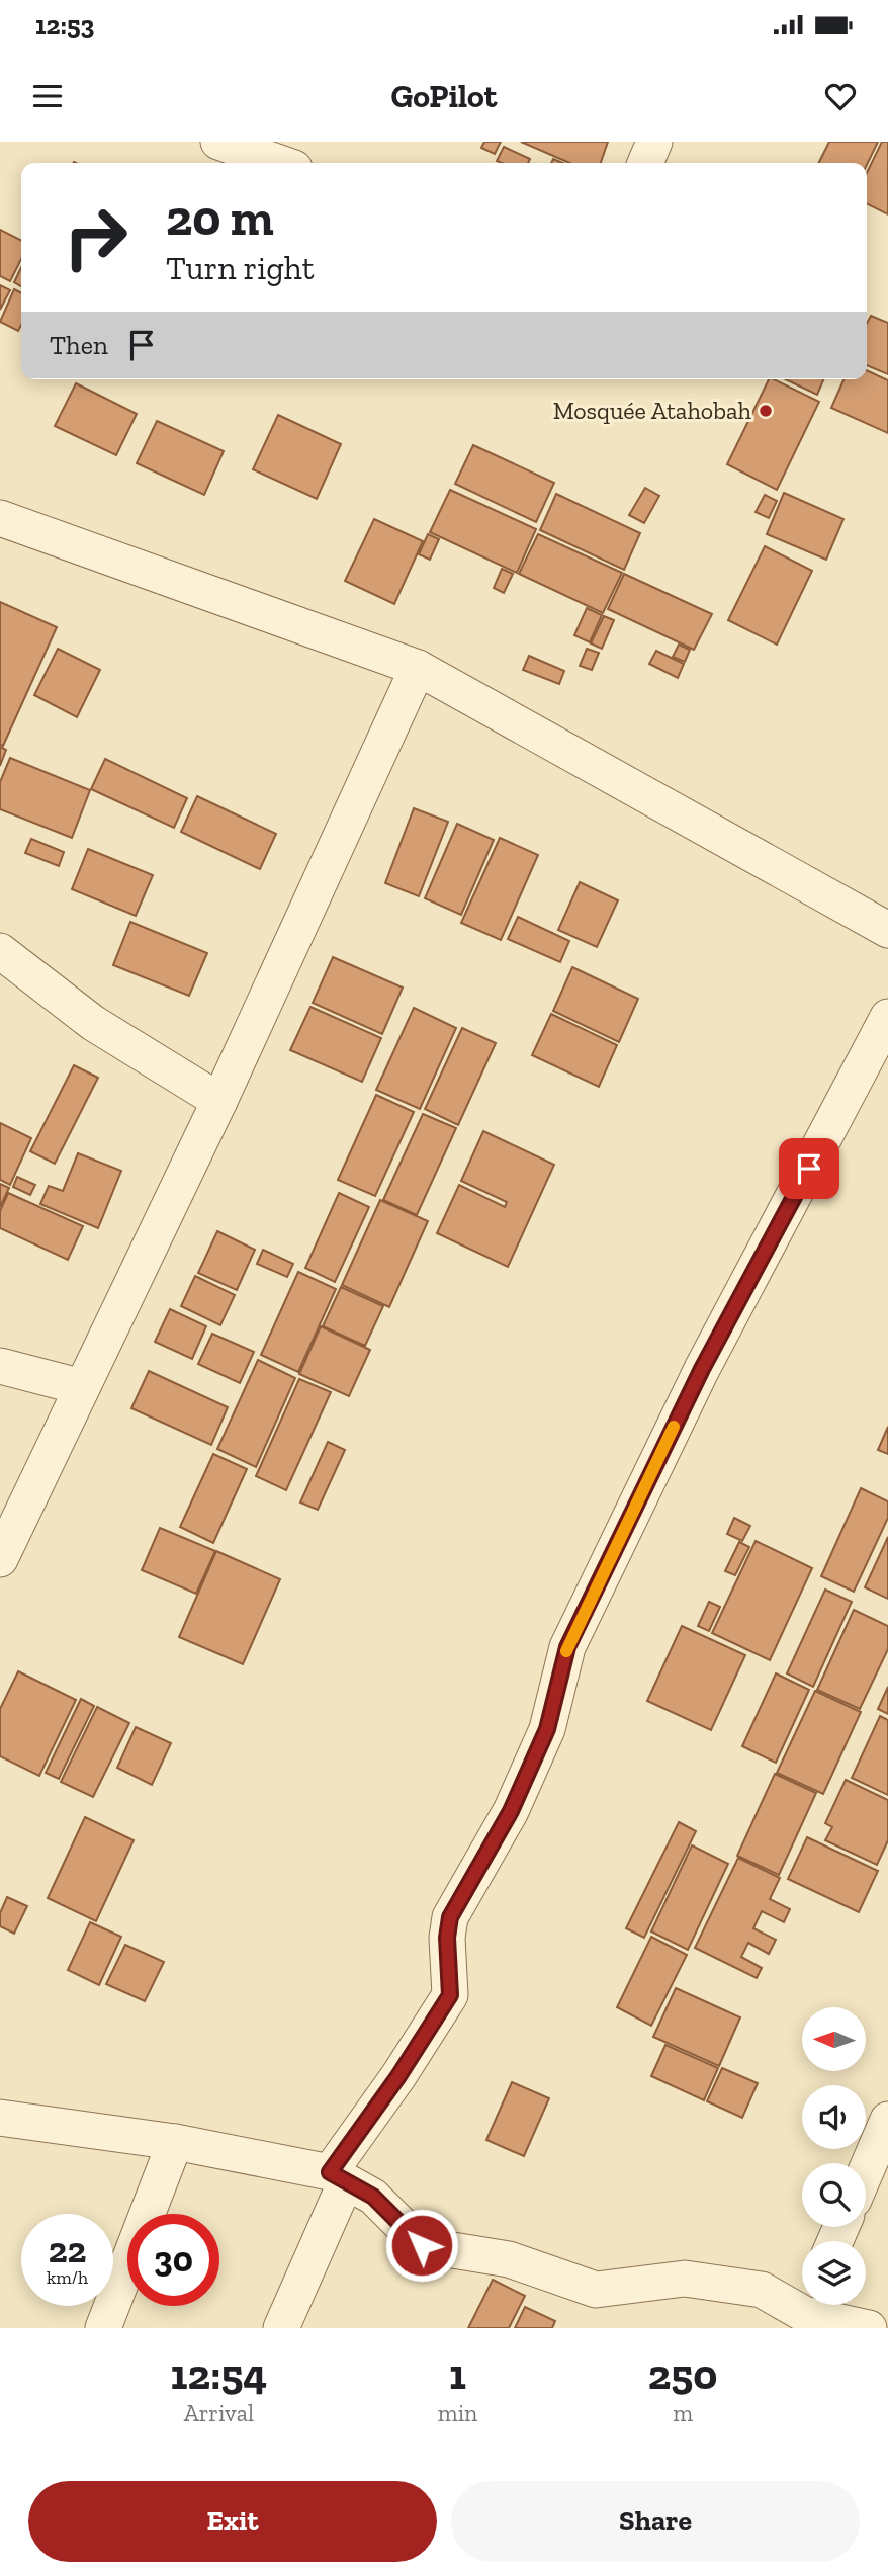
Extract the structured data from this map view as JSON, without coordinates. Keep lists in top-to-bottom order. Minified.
{"places":["Mosquée Atahobah"],"north":"left","page":{"status":"12:53","header":"GoPilot","turn":["20 m","Turn right"],"then":"Then","speed":"22 km/h","limit":"30","eta":["12:54","Arrival","1","min","250","m"],"buttons":["Exit","Share"]}}
